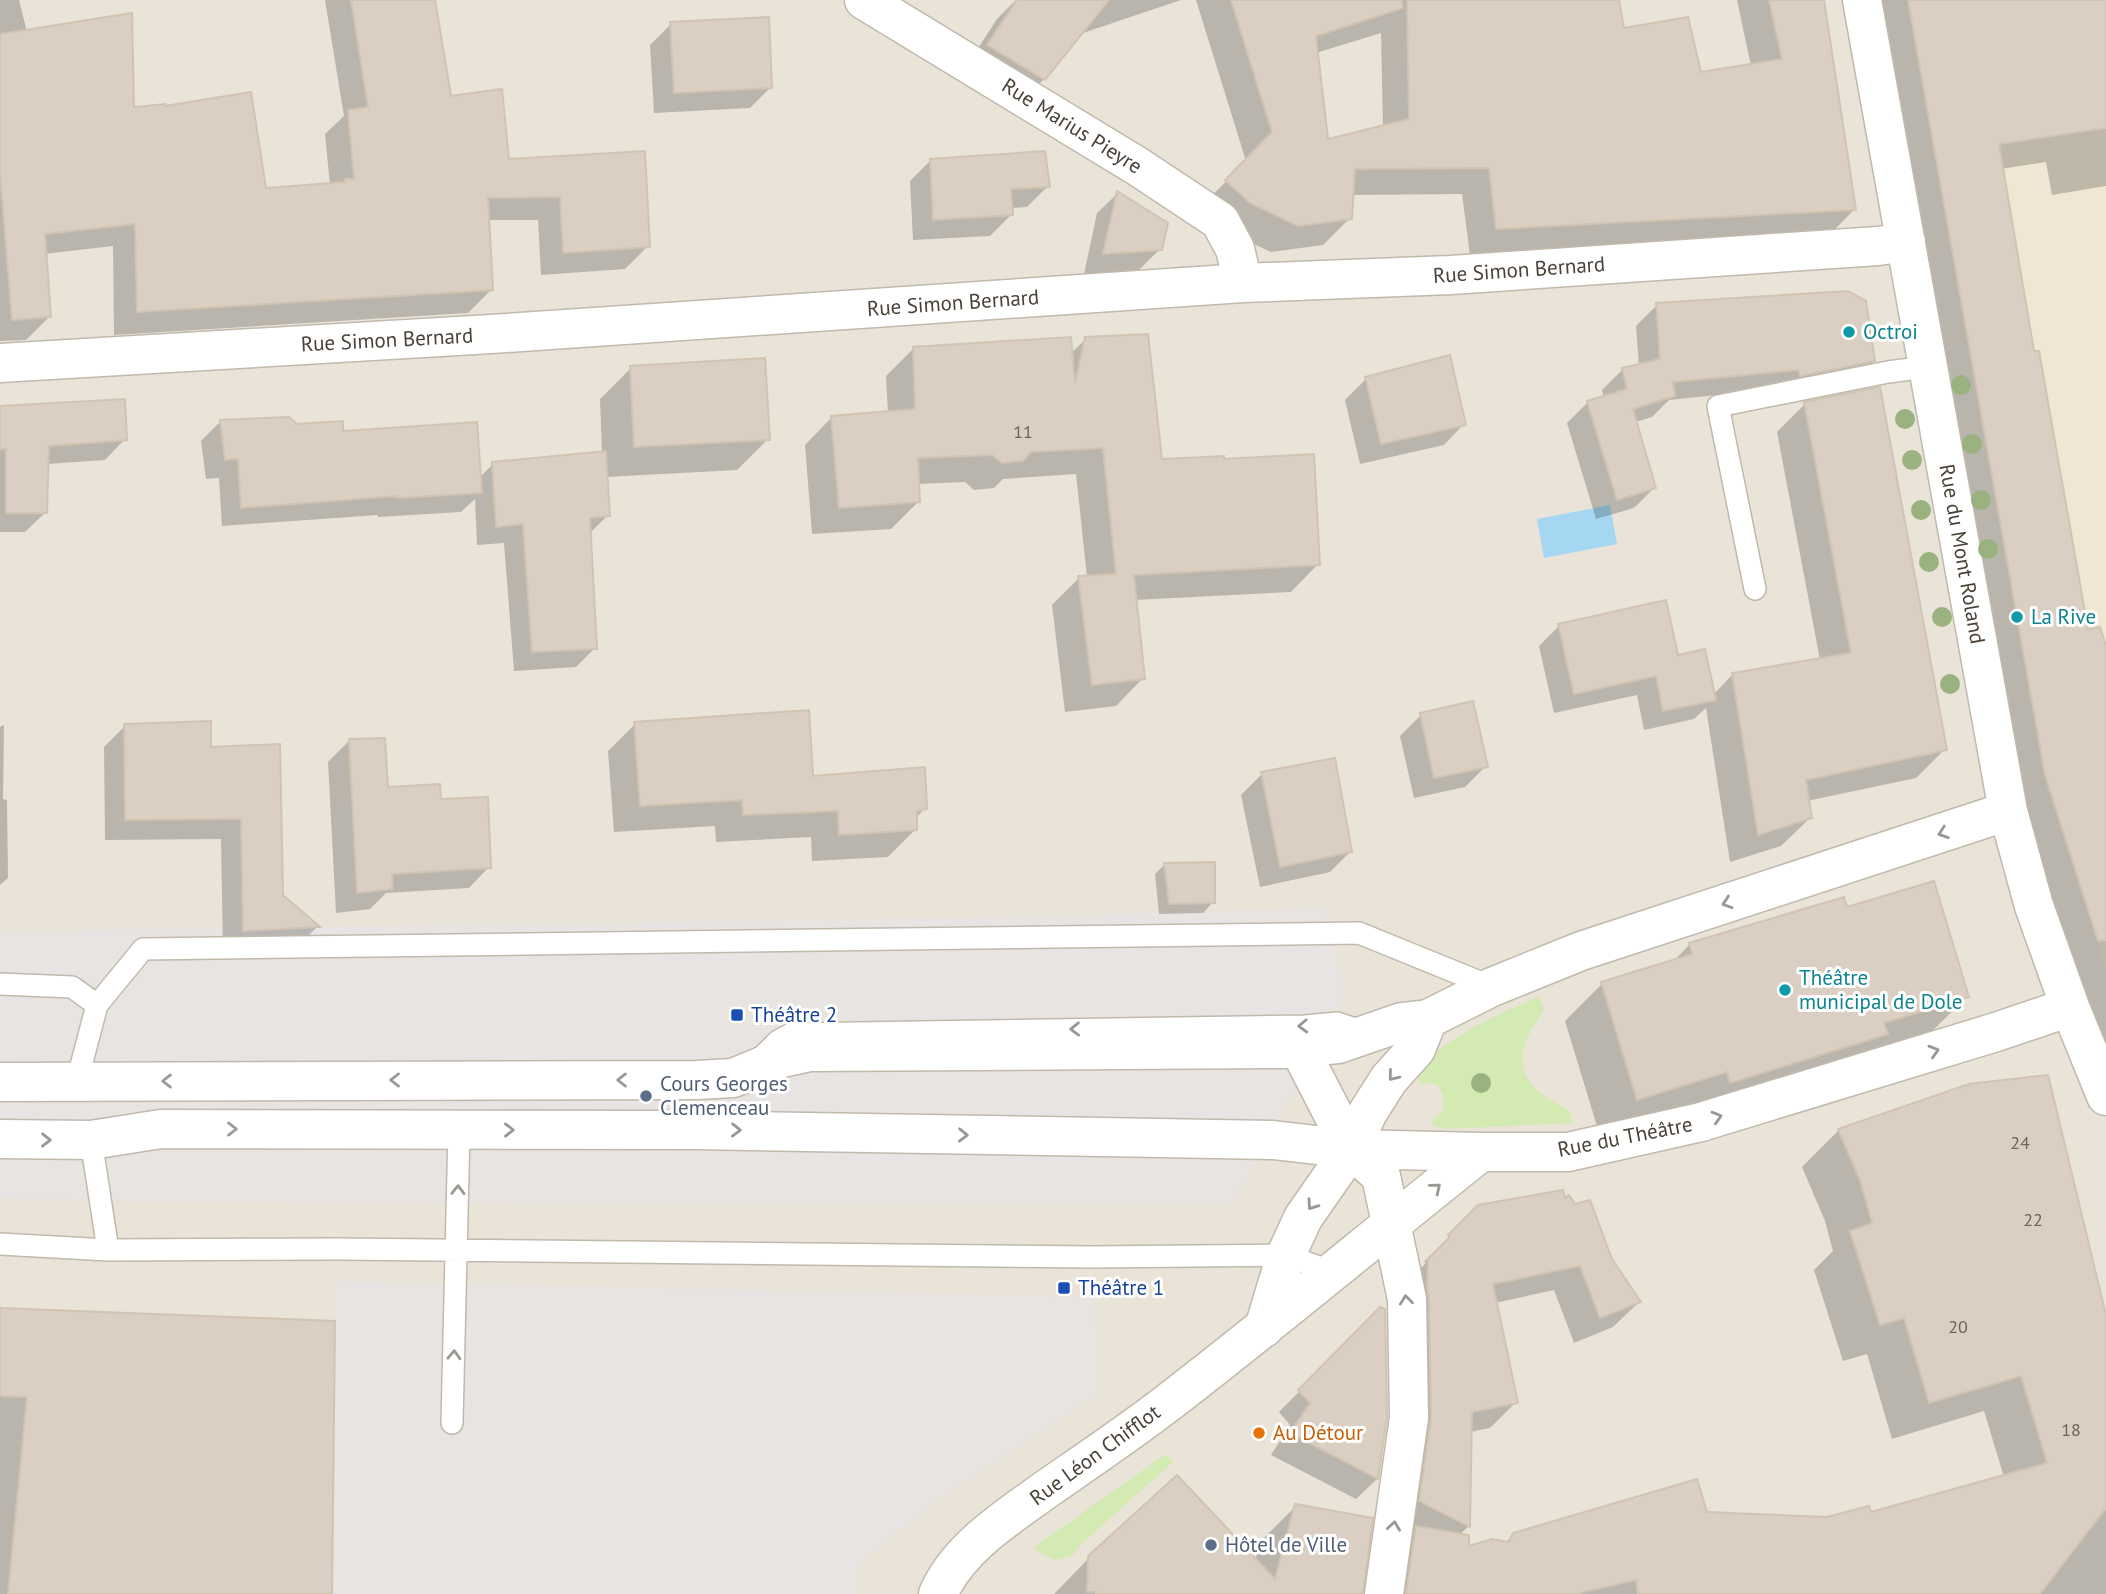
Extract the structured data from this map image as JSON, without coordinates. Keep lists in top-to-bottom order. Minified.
{"streets":{"street":["Rue Marius Pieyre","Rue Simon Bernard","Rue du Mont Roland","Rue du Théâtre","Rue Léon Chifflot"]},"crossings":[["Rue Marius Pieyre","Rue Simon Bernard"],["Rue Simon Bernard","Rue du Mont Roland"],["Rue du Mont Roland","Rue du Théâtre"]],"places":{"other":["Octroi","La Rive","Théâtre municipal de Dole","Cours Georges Clemenceau","Au Détour","Hôtel de Ville"],"transit":["Théâtre 2","Théâtre 1"]},"house_numbers":["11","24","22","20","18"]}
